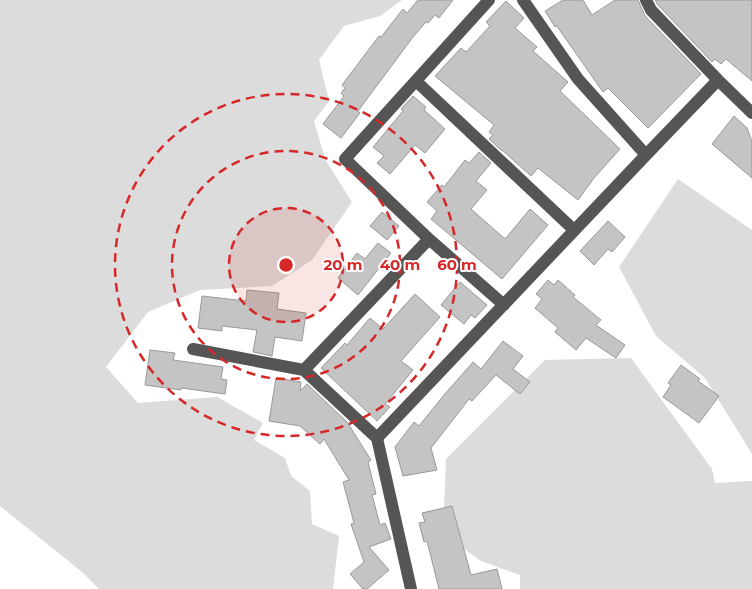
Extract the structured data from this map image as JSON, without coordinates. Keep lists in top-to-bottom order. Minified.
{"rings":["20 m","40 m","60 m"]}
